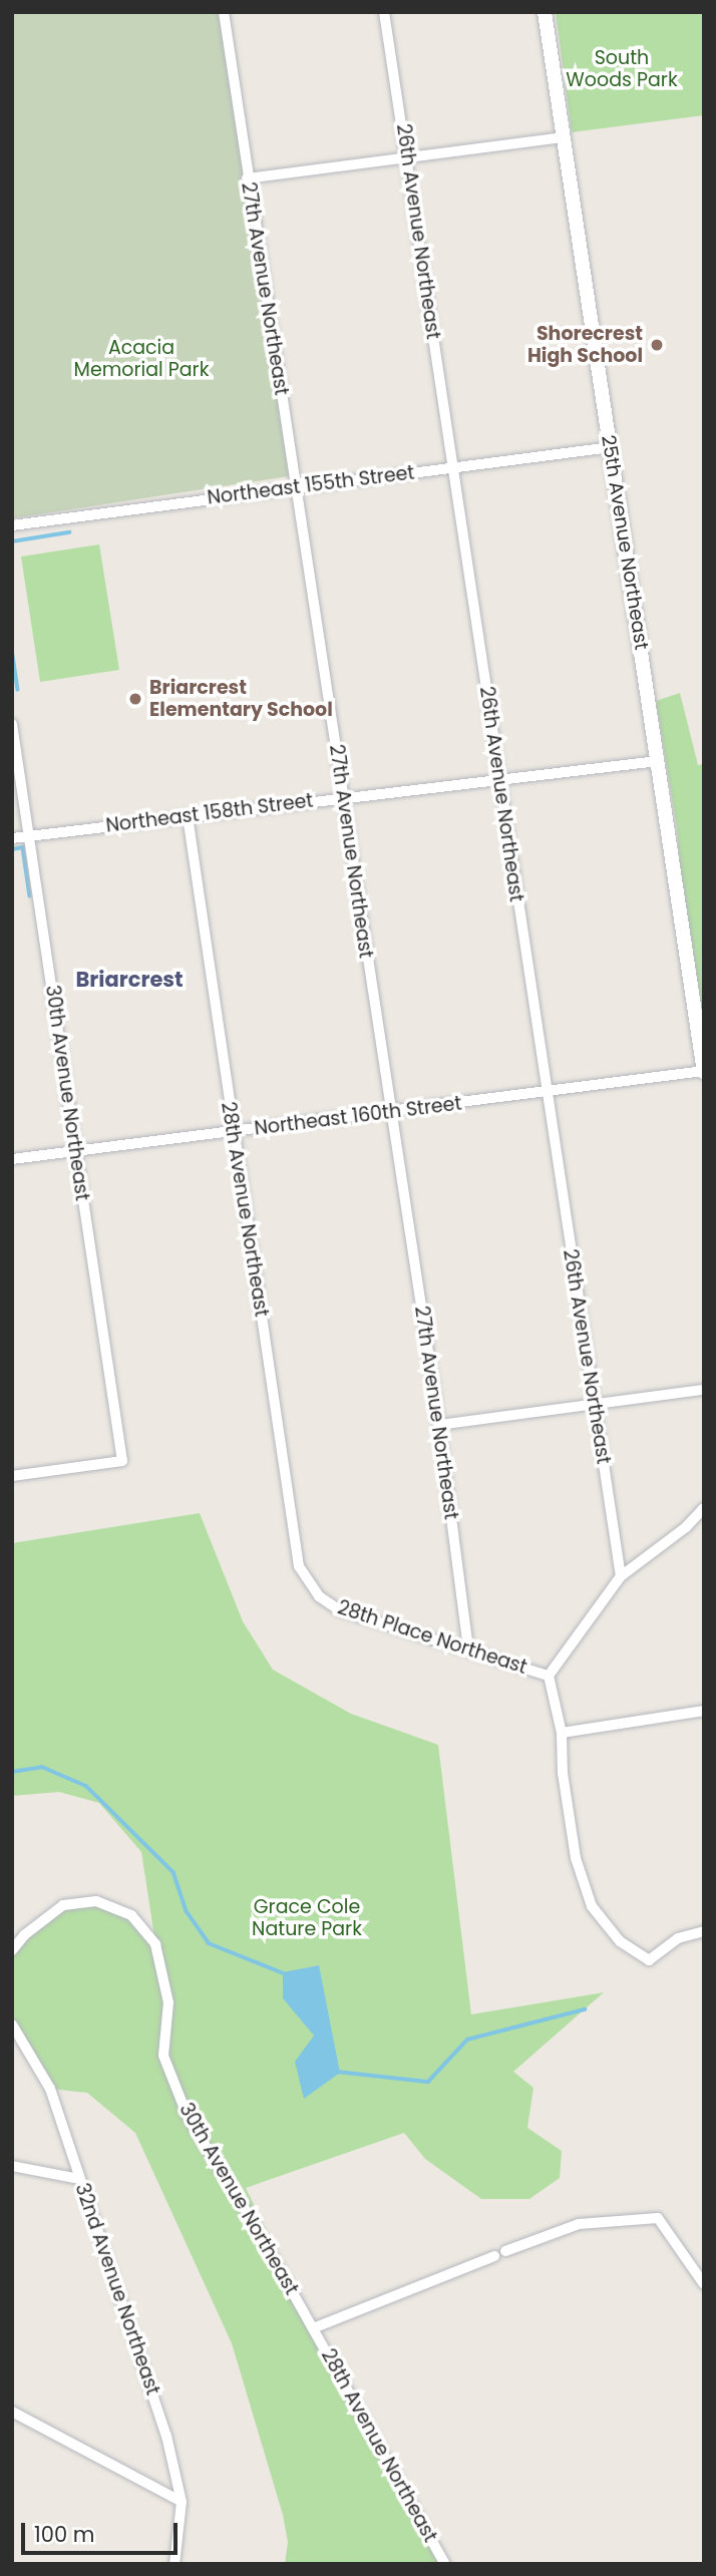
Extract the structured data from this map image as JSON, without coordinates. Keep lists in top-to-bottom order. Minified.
{"streets":{"street":["26th Avenue Northeast","27th Avenue Northeast","Northeast 155th Street","25th Avenue Northeast","Northeast 158th Street","30th Avenue Northeast","Northeast 160th Street","28th Avenue Northeast","28th Place Northeast","32nd Avenue Northeast"]},"crossings":[["26th Avenue Northeast","Northeast 155th Street"],["26th Avenue Northeast","Northeast 158th Street"],["26th Avenue Northeast","Northeast 160th Street"],["27th Avenue Northeast","Northeast 155th Street"],["27th Avenue Northeast","Northeast 158th Street"],["27th Avenue Northeast","Northeast 160th Street"],["27th Avenue Northeast","28th Place Northeast"],["Northeast 155th Street","25th Avenue Northeast"],["25th Avenue Northeast","Northeast 158th Street"],["25th Avenue Northeast","Northeast 160th Street"],["Northeast 158th Street","30th Avenue Northeast"],["Northeast 158th Street","28th Avenue Northeast"],["30th Avenue Northeast","Northeast 160th Street"],["30th Avenue Northeast","28th Avenue Northeast"],["Northeast 160th Street","28th Avenue Northeast"],["28th Avenue Northeast","28th Place Northeast"]],"districts":["Briarcrest"],"parks":["South Woods Park","Acacia Memorial Park","Grace Cole Nature Park"],"places":["Shorecrest High School","Briarcrest Elementary School"],"scale_bar":"100 m"}
